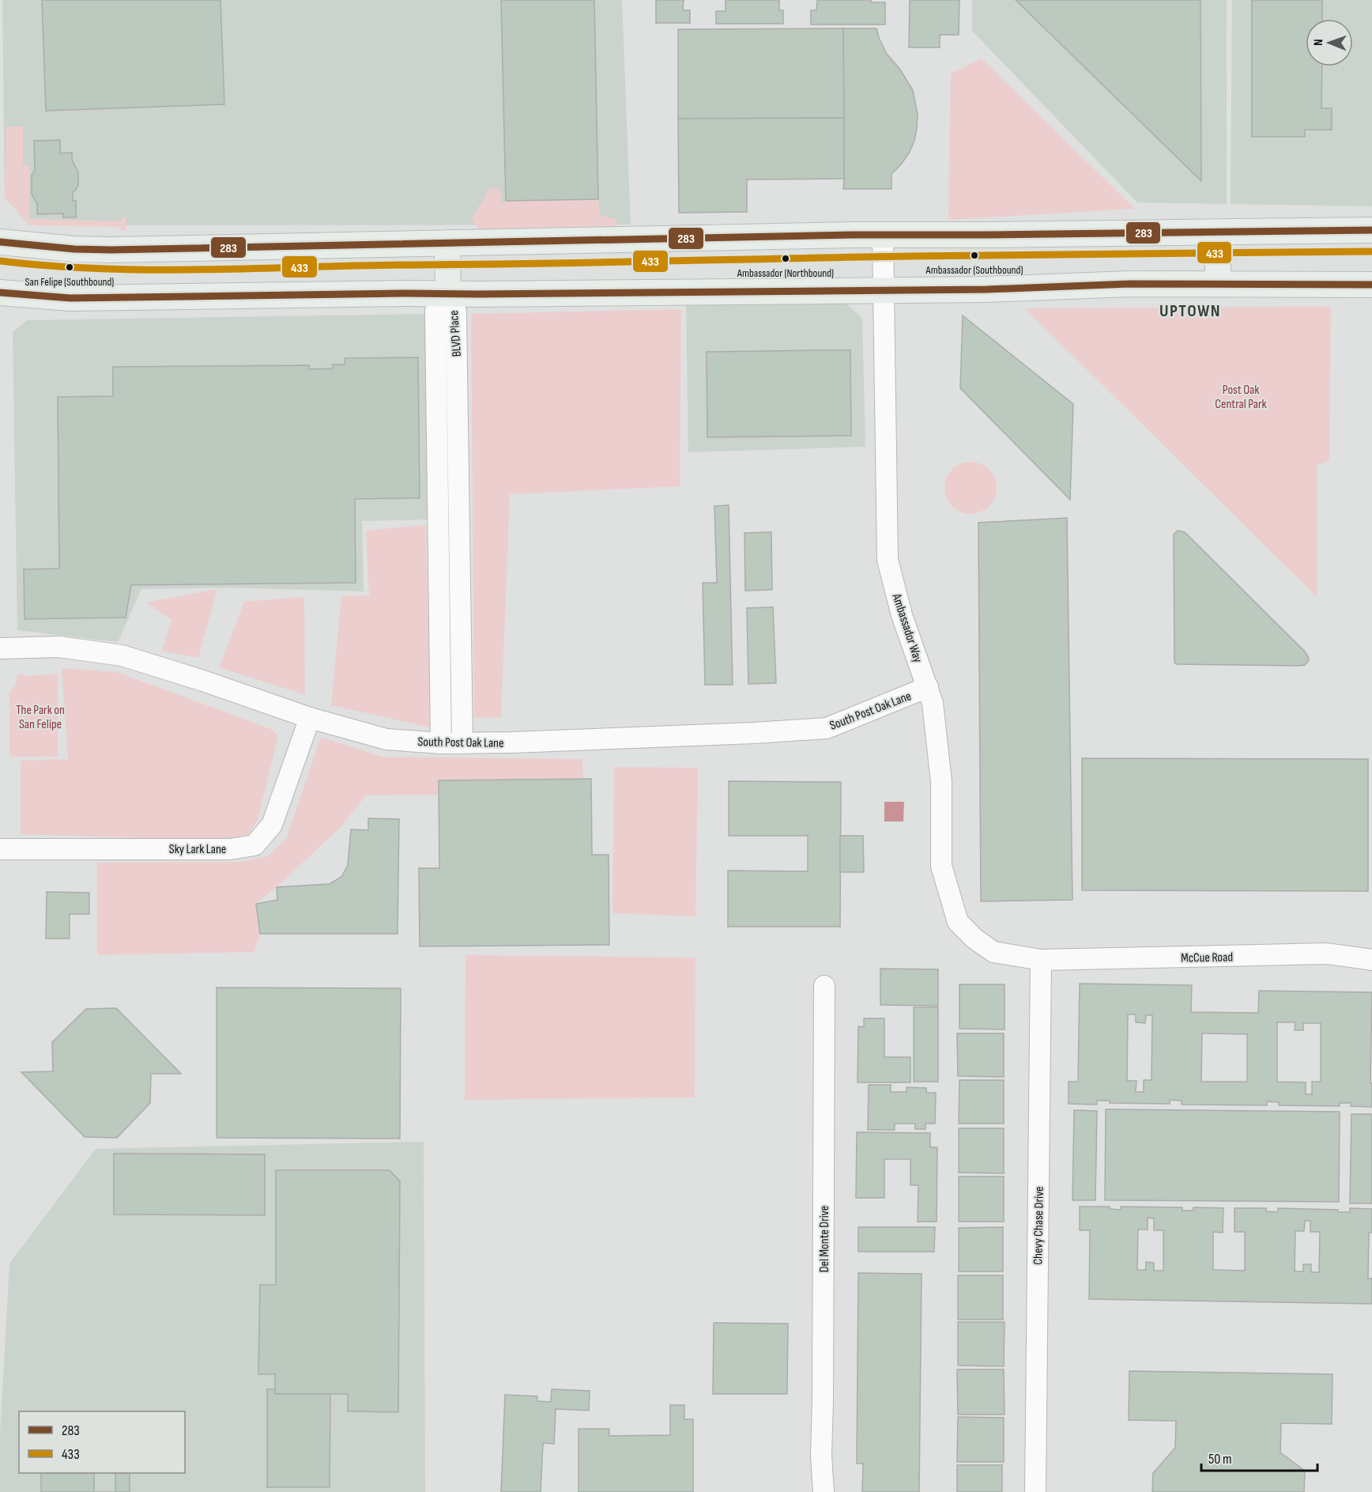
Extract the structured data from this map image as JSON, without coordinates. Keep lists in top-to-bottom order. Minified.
{"streets":{"street":["BLVD Place","Ambassador Way","South Post Oak Lane","Sky Lark Lane","McCue Road","Chevy Chase Drive","Del Monte Drive"]},"crossings":[["BLVD Place","South Post Oak Lane"],["Ambassador Way","South Post Oak Lane"],["Ambassador Way","McCue Road"],["Ambassador Way","Chevy Chase Drive"],["South Post Oak Lane","Sky Lark Lane"],["McCue Road","Chevy Chase Drive"]],"districts":["UPTOWN"],"parks":["Post Oak Central Park","The Park on San Felipe"],"places":["Ambassador (Southbound)","Ambassador (Northbound)","San Felipe (Southbound)"],"lines":["transit line 283","transit line 433"],"legend":["283","433"],"scale_bar":"50 m","north":"left"}
